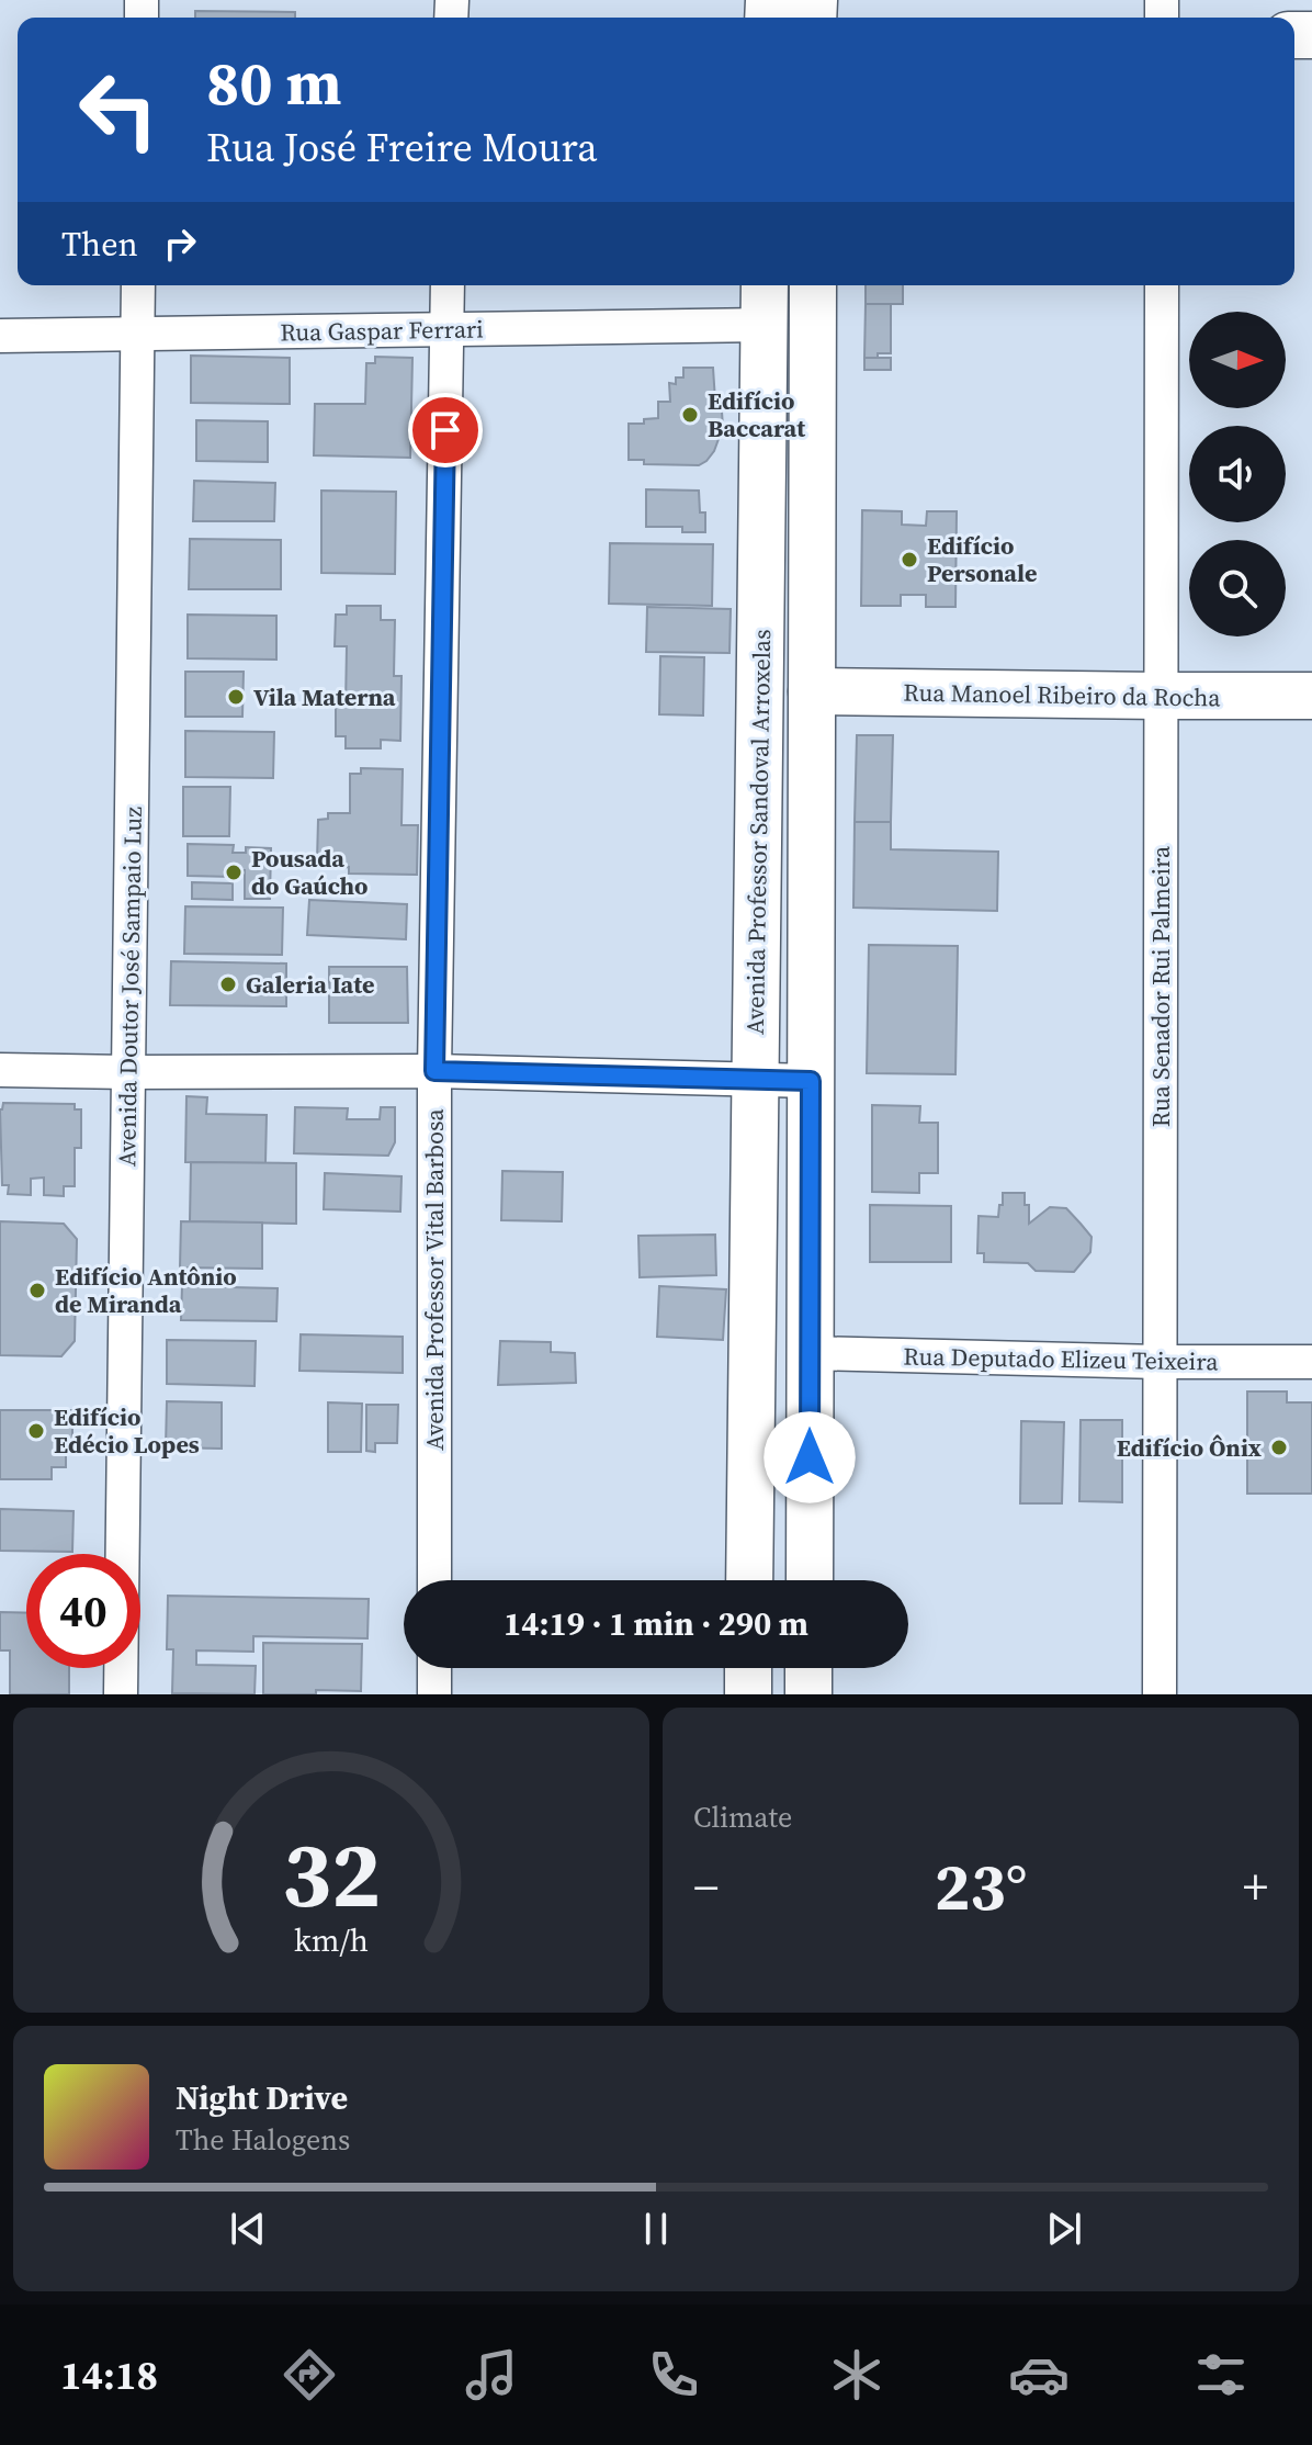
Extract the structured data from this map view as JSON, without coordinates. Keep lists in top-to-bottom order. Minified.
{"streets":{"street":["Rua Gaspar Ferrari","Rua Manoel Ribeiro da Rocha","Avenida Professor Sandoval Arroxelas","Avenida Doutor José Sampaio Luz","Rua Senador Rui Palmeira","Avenida Professor Vital Barbosa","Rua Deputado Elizeu Teixeira"]},"crossings":[["Rua Gaspar Ferrari","Avenida Professor Sandoval Arroxelas"],["Rua Gaspar Ferrari","Avenida Doutor José Sampaio Luz"],["Rua Gaspar Ferrari","Avenida Professor Vital Barbosa"],["Rua Manoel Ribeiro da Rocha","Avenida Professor Sandoval Arroxelas"],["Rua Manoel Ribeiro da Rocha","Rua Senador Rui Palmeira"],["Avenida Professor Sandoval Arroxelas","Rua Deputado Elizeu Teixeira"],["Rua Senador Rui Palmeira","Rua Deputado Elizeu Teixeira"]],"places":["Edifício Baccarat","Edifício Personale","Vila Materna","Pousada do Gaúcho","Galeria Iate","Edifício Antônio de Miranda","Edifício Edécio Lopes","Edifício Ônix"],"north":"right","page":{"turn":["80 m","Rua José Freire Moura"],"then":"Then","limit":"40","trip":"14:19 · 1 min · 290 m","tile":"Climate","heat":["−","23°","+"],"song":["Night Drive","The Halogens"],"tabs":"14:18","gauge":["32","km/h"]}}
